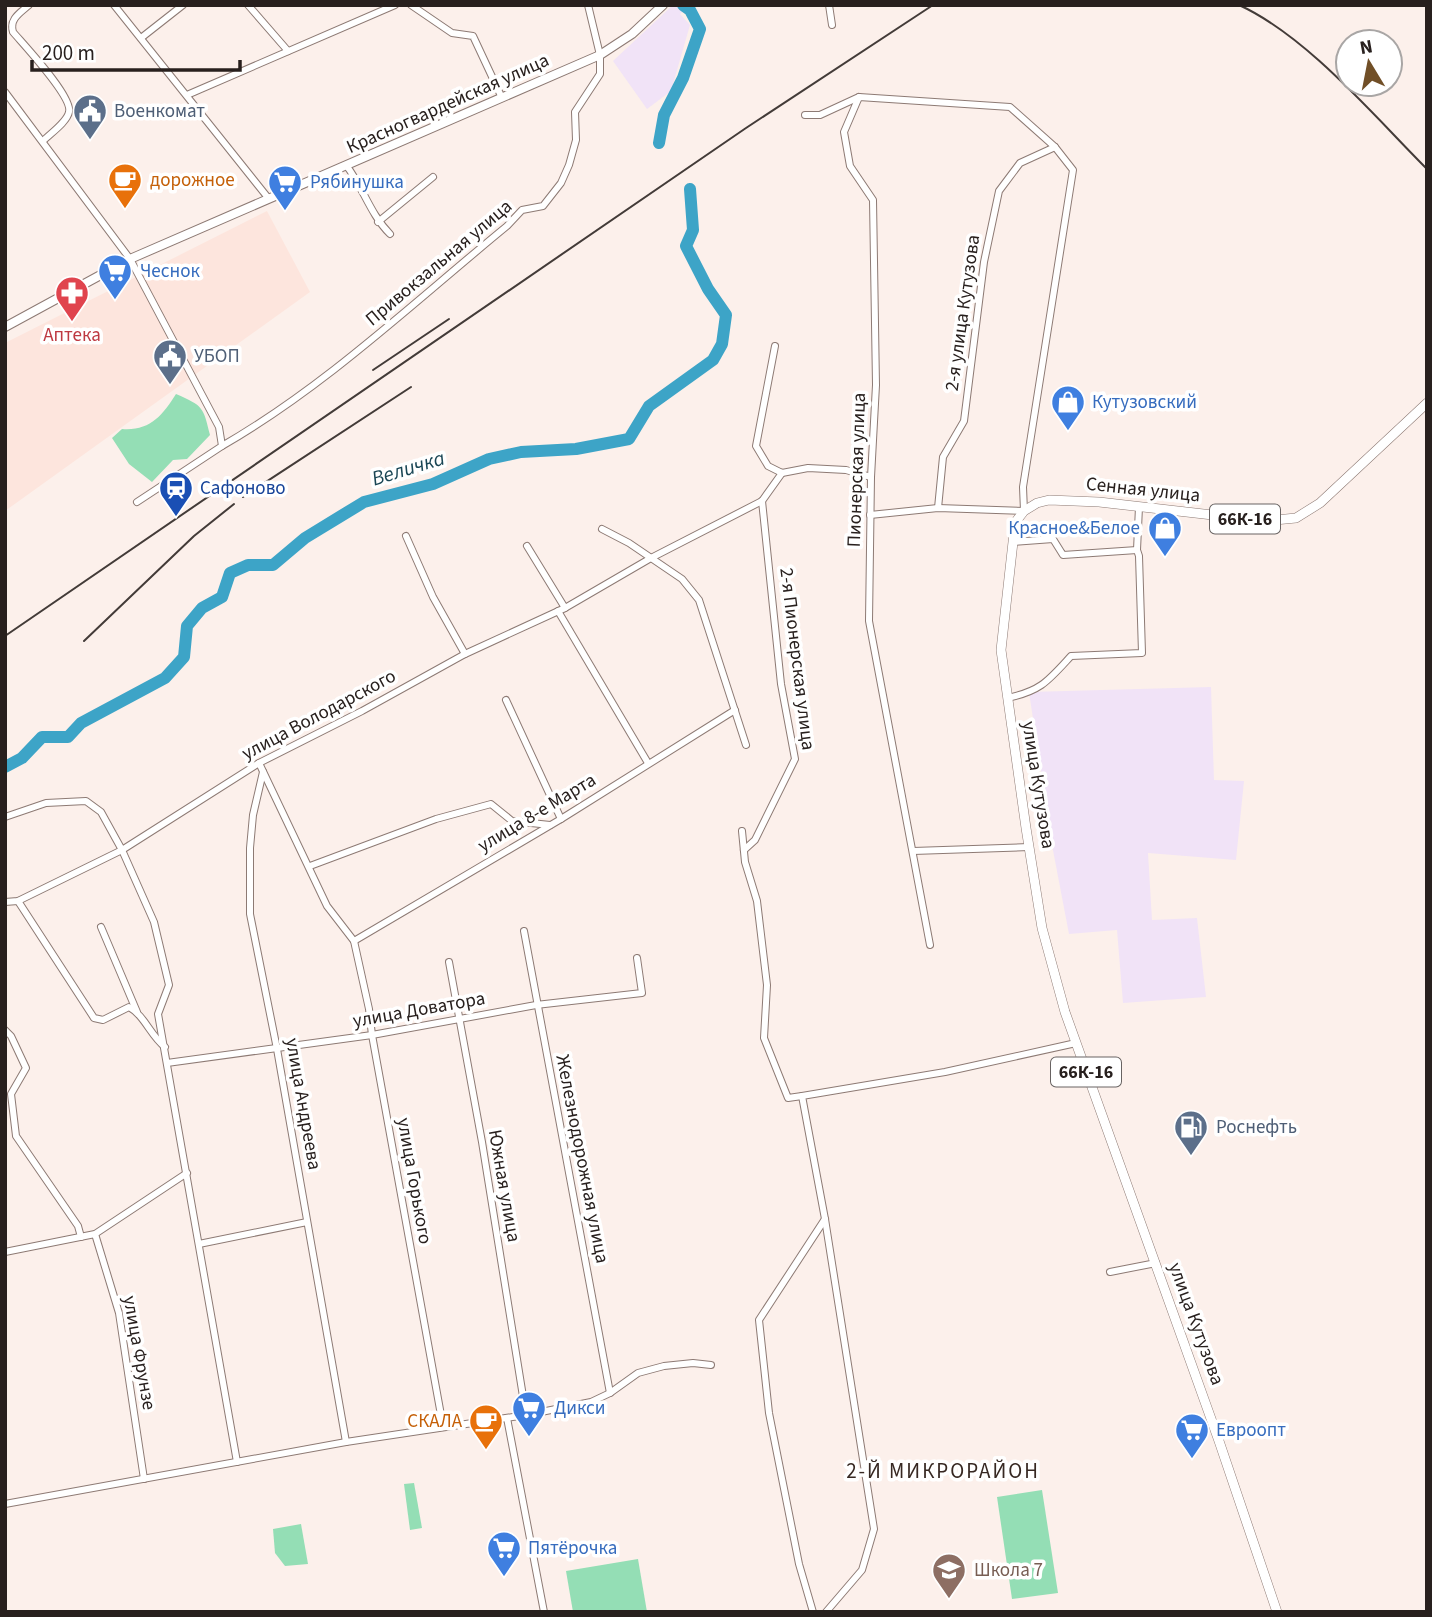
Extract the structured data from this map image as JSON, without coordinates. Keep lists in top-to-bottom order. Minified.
{"streets":{"main road":["Сенная улица","66К-16","улица Кутузова"],"street":["Красногвардейская улица","Привокзальная улица","2-я улица Кутузова","Пионерская улица","2-я Пионерская улица","улица Володарского","улица 8-е Марта","улица Доватора","улица Андреева","Железнодорожная улица","улица Горького","Южная улица","улица Фрунзе"]},"crossings":[["Красногвардейская улица","Привокзальная улица"],["2-я улица Кутузова","улица Кутузова"],["Пионерская улица","улица Кутузова"],["Сенная улица","улица Кутузова"],["2-я Пионерская улица","улица Володарского"],["улица 8-е Марта","улица Горького"],["улица Доватора","улица Андреева"],["улица Доватора","Железнодорожная улица"],["улица Доватора","улица Горького"],["улица Доватора","Южная улица"]],"districts":["2-Й МИКРОРАЙОН"],"water":["Величка"],"places":{"public building":["Военкомат","УБОП"],"cafe":["дорожное","СКАЛА"],"supermarket":["Рябинушка","Чеснок","Дикси","Евроопт","Пятёрочка"],"pharmacy":["Аптека"],"shop":["Кутузовский","Красное&Белое"],"station":["Сафоново"],"fuel station":["Роснефть"],"school or university":["Школа 7"]},"scale_bar":"200 m","north":"top"}
